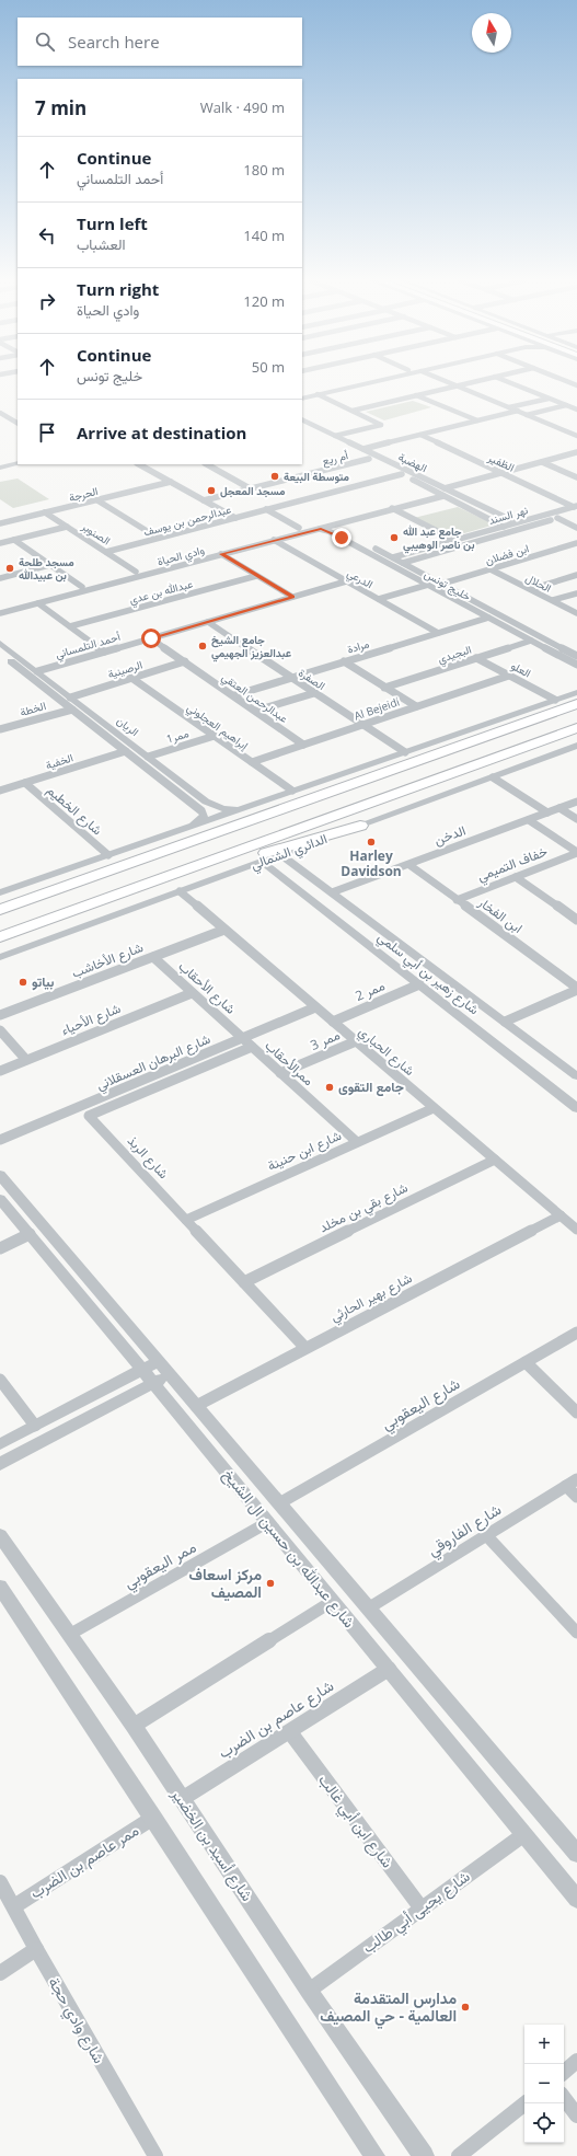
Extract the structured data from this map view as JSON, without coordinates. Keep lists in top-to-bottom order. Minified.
{"streets":{"highway":["الدائري الشمالي"],"street":["أم ريع","الهضبة","الظفير","الحرجة","نهر السند","عبدالرحمن بن يوسف","الصنوبر","ابن فضلان","وادي الحياة","الدرعي","الحلال","خليج تونس","عبدالله بن عدي","أحمد التلمساني","مرادة","البجيدي","الرصينية","العلو","الصفرة","عبدالرحمن العتقي","الخطة","Al Bejeidi","الريان","إبراهيم العجلوني","ممر1","الخفية","شارع الخطيم","الدخن","خفاف التميمي","ابن الفخار","شارع الأخاشب","شارع زهير بن أبي سلمي","شارع الأحقاب","ممر 2","شارع الأحياء","ممر 3","شارع الحباري","شارع البرهان العسقلاني","ممرالأحقاب","شارع ابن حنينة","شارع الربذ","شارع بقي بن مخلد","شارع بهير الحارثي","شارع اليعقوبي","شارع الفاروقي","شارع عبدالله بن حسين ال الشيخ","ممر اليعقوبي","شارع عاصم بن الضرب","شارع ابن أبي غالب","شارع أسيد بن الخضير","ممر عاصم بن الضرب","شارع يحيى أبي طالب","شارع وادي حجة"]},"crossings":[["أم ريع","الهضبة"],["الهضبة","نهر السند"],["الهضبة","عبدالرحمن بن يوسف"],["الهضبة","وادي الحياة"],["الظفير","نهر السند"],["الحرجة","الصنوبر"],["نهر السند","خليج تونس"],["عبدالرحمن بن يوسف","الصنوبر"],["الصنوبر","وادي الحياة"],["ابن فضلان","الحلال"],["ابن فضلان","خليج تونس"],["وادي الحياة","الدرعي"],["وادي الحياة","خليج تونس"],["الدرعي","أحمد التلمساني"],["الدرعي","مرادة"],["خليج تونس","مرادة"],["خليج تونس","البجيدي"],["أحمد التلمساني","الصفرة"],["أحمد التلمساني","عبدالرحمن العتقي"],["أحمد التلمساني","الريان"],["مرادة","الصفرة"],["مرادة","عبدالرحمن العتقي"],["البجيدي","العلو"],["الرصينية","عبدالرحمن العتقي"],["الرصينية","الريان"],["الرصينية","إبراهيم العجلوني"],["العلو","Al Bejeidi"],["الصفرة","Al Bejeidi"],["عبدالرحمن العتقي","Al Bejeidi"],["الخطة","الريان"],["Al Bejeidi","إبراهيم العجلوني"],["الريان","ممر1"],["الريان","الخفية"],["إبراهيم العجلوني","ممر1"],["الخفية","شارع الخطيم"],["الدخن","ابن الفخار"],["الدخن","شارع زهير بن أبي سلمي"],["الدائري الشمالي","شارع زهير بن أبي سلمي"],["الدائري الشمالي","شارع الحباري"],["خفاف التميمي","ابن الفخار"],["شارع الأخاشب","شارع الأحقاب"],["شارع الأخاشب","شارع الحباري"],["شارع زهير بن أبي سلمي","ممر 2"],["شارع الأحقاب","شارع الأحياء"],["شارع الأحقاب","شارع البرهان العسقلاني"],["شارع الأحقاب","ممرالأحقاب"],["ممر 2","شارع الحباري"],["ممر 3","شارع الحباري"],["ممر 3","ممرالأحقاب"],["شارع الحباري","شارع البرهان العسقلاني"],["شارع الحباري","شارع ابن حنينة"],["شارع الحباري","شارع بقي بن مخلد"],["شارع الحباري","شارع بهير الحارثي"],["شارع البرهان العسقلاني","ممرالأحقاب"],["ممرالأحقاب","شارع ابن حنينة"],["ممرالأحقاب","شارع الربذ"],["شارع ابن حنينة","شارع الربذ"],["شارع الربذ","شارع بقي بن مخلد"],["شارع الربذ","شارع بهير الحارثي"],["شارع بهير الحارثي","شارع عبدالله بن حسين ال الشيخ"],["شارع اليعقوبي","شارع عبدالله بن حسين ال الشيخ"],["شارع الفاروقي","شارع عبدالله بن حسين ال الشيخ"],["شارع عبدالله بن حسين ال الشيخ","ممر اليعقوبي"],["شارع عبدالله بن حسين ال الشيخ","شارع عاصم بن الضرب"],["شارع عبدالله بن حسين ال الشيخ","شارع يحيى أبي طالب"],["ممر اليعقوبي","شارع أسيد بن الخضير"],["شارع عاصم بن الضرب","شارع ابن أبي غالب"],["شارع عاصم بن الضرب","شارع أسيد بن الخضير"],["شارع ابن أبي غالب","شارع يحيى أبي طالب"],["شارع أسيد بن الخضير","شارع يحيى أبي طالب"],["ممر عاصم بن الضرب","شارع وادي حجة"]],"places":["متوسطة البيعة","مسجد المعجل","جامع عبد الله بن ناصر الوهيبي","مسجد طلحة بن عبيدالله","جامع الشيخ عبدالعزيز الجهيمي","Harley Davidson","بياتو","جامع التقوى","مركز اسعاف المصيف","مدارس المتقدمة العالمية - حي المصيف"],"north":"top","page":{"search":"Search here","heading":["7 min","Walk · 490 m"],"list":[["Continue","أحمد التلمساني","180 m"],["Turn left","العشباب","140 m"],["Turn right","وادي الحياة","120 m"],["Continue","خليج تونس","50 m"],"Arrive at destination"],"map_buttons":["+","−"]}}
